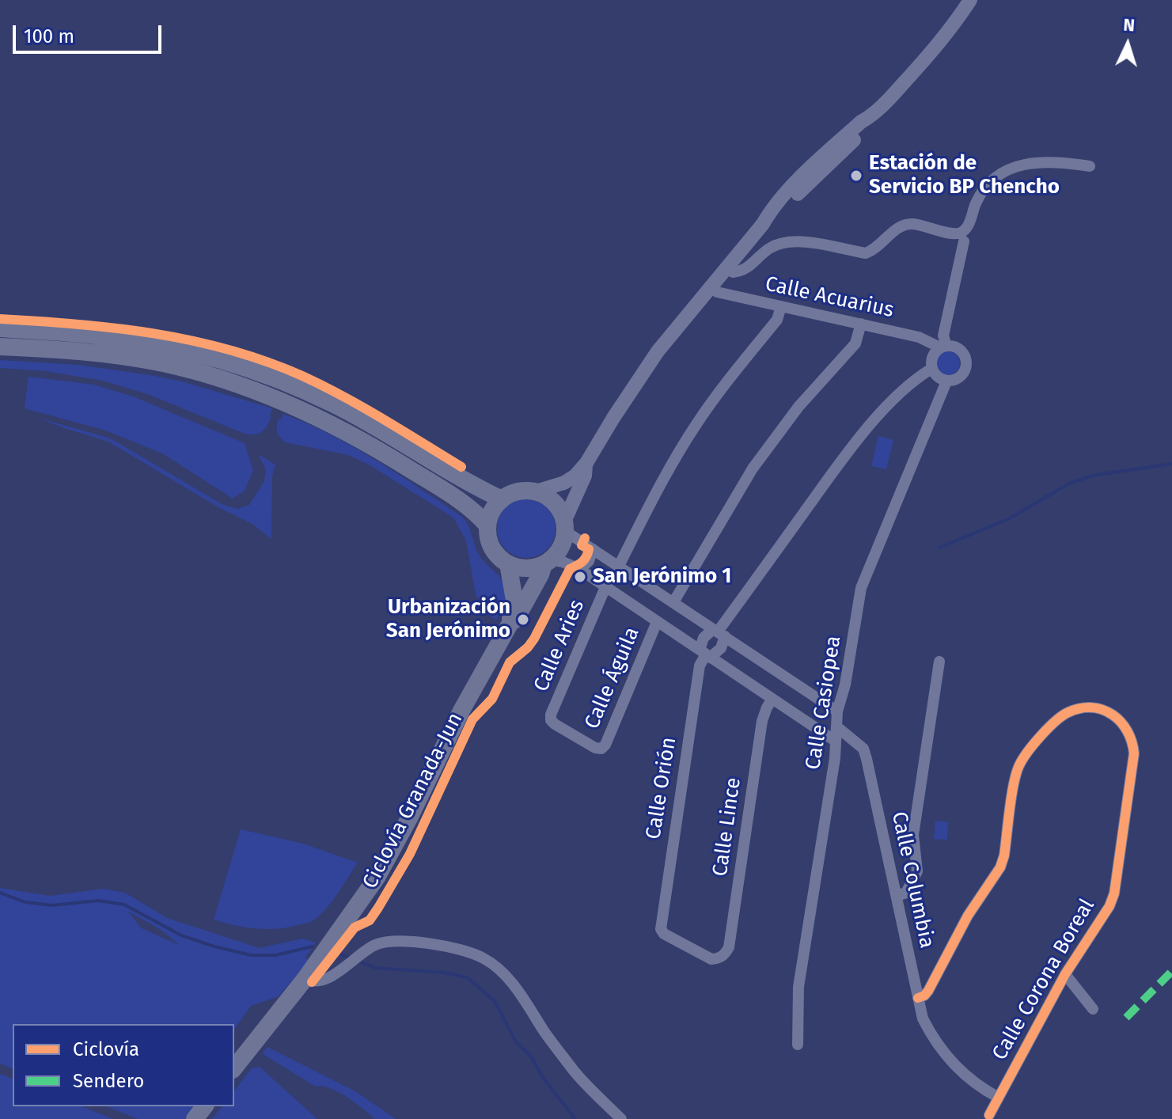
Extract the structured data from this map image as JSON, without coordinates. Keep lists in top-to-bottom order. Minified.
{"streets":{"street":["Calle Acuarius","Calle Aries","Calle Águila","Calle Casiopea","Calle Orión","Calle Lince","Calle Columbia","Calle Corona Boreal"],"cycle path":["Ciclovía Granada-Jun"]},"crossings":[["Calle Acuarius","Calle Casiopea"],["Calle Aries","Calle Águila"],["Calle Casiopea","Calle Columbia"],["Calle Orión","Calle Lince"],["Calle Columbia","Calle Corona Boreal"]],"places":["Estación de Servicio BP Chencho","San Jerónimo 1","Urbanización San Jerónimo"],"legend":["Ciclovía","Sendero"],"scale_bar":"100 m","north":"top"}
